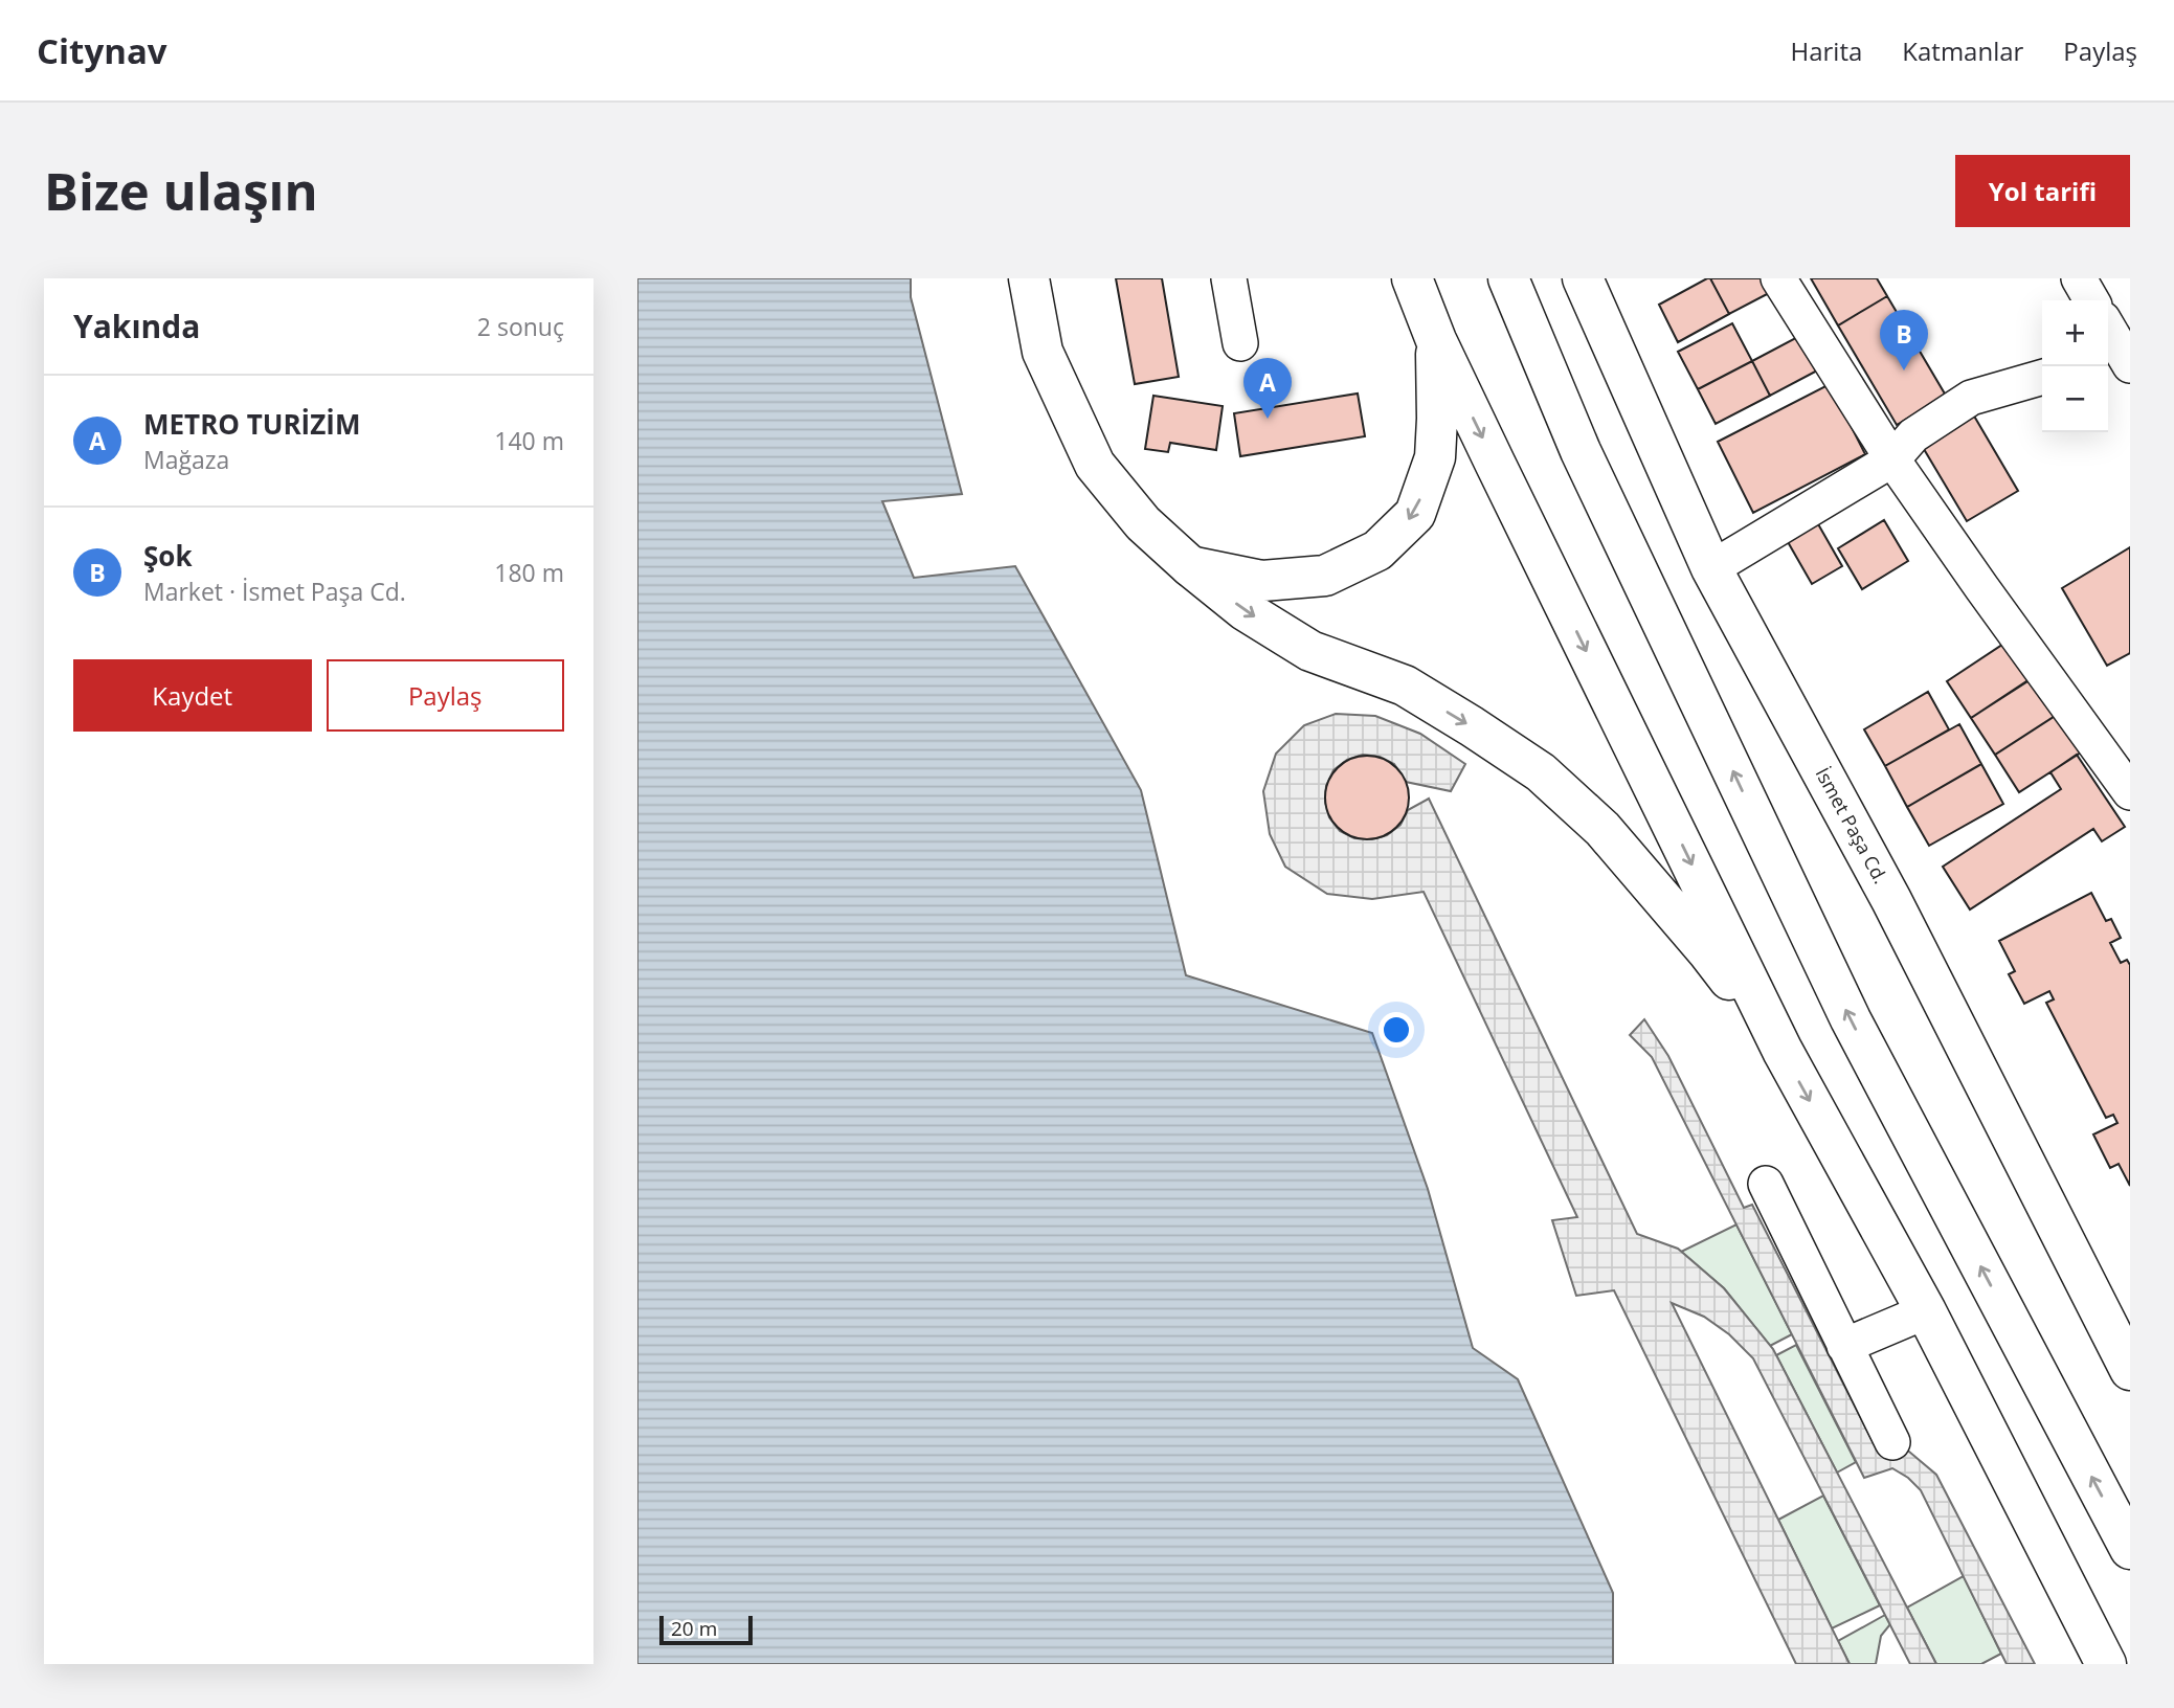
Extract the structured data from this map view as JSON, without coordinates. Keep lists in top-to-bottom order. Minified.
{"streets":{"main road":["İsmet Paşa Cd."]},"scale_bar":"20 m","page":{"header":"Citynav","nav":["Harita","Katmanlar","Paylaş"],"buttons":["Yol tarifi",["Kaydet","Paylaş"]],"title":"Bize ulaşın","heading":["Yakında","2 sonuç"],"map_buttons":["+","−"],"pins":["B","A"],"list":[{"mark":"A","name":"METRO TURİZİM","note":"Mağaza","value":"140 m"},{"mark":"B","name":"Şok","note":"Market · İsmet Paşa Cd.","value":"180 m"}],"scale":"20 m"}}
